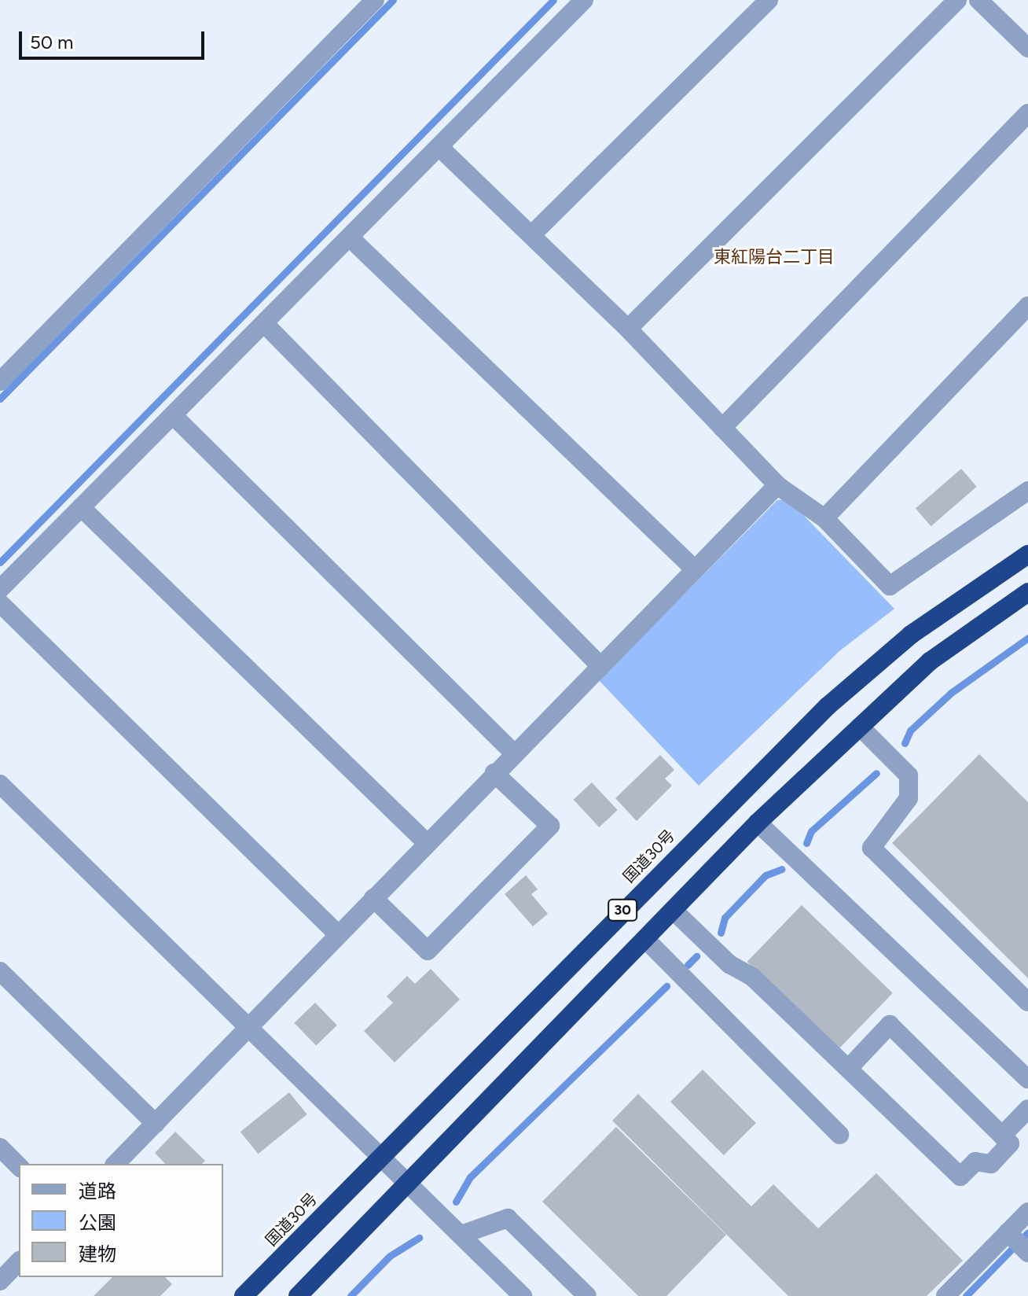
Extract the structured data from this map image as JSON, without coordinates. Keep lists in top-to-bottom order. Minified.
{"streets":{"highway":["国道30号","30"]},"districts":["東紅陽台二丁目"],"legend":["道路","公園","建物"],"scale_bar":"50 m"}
